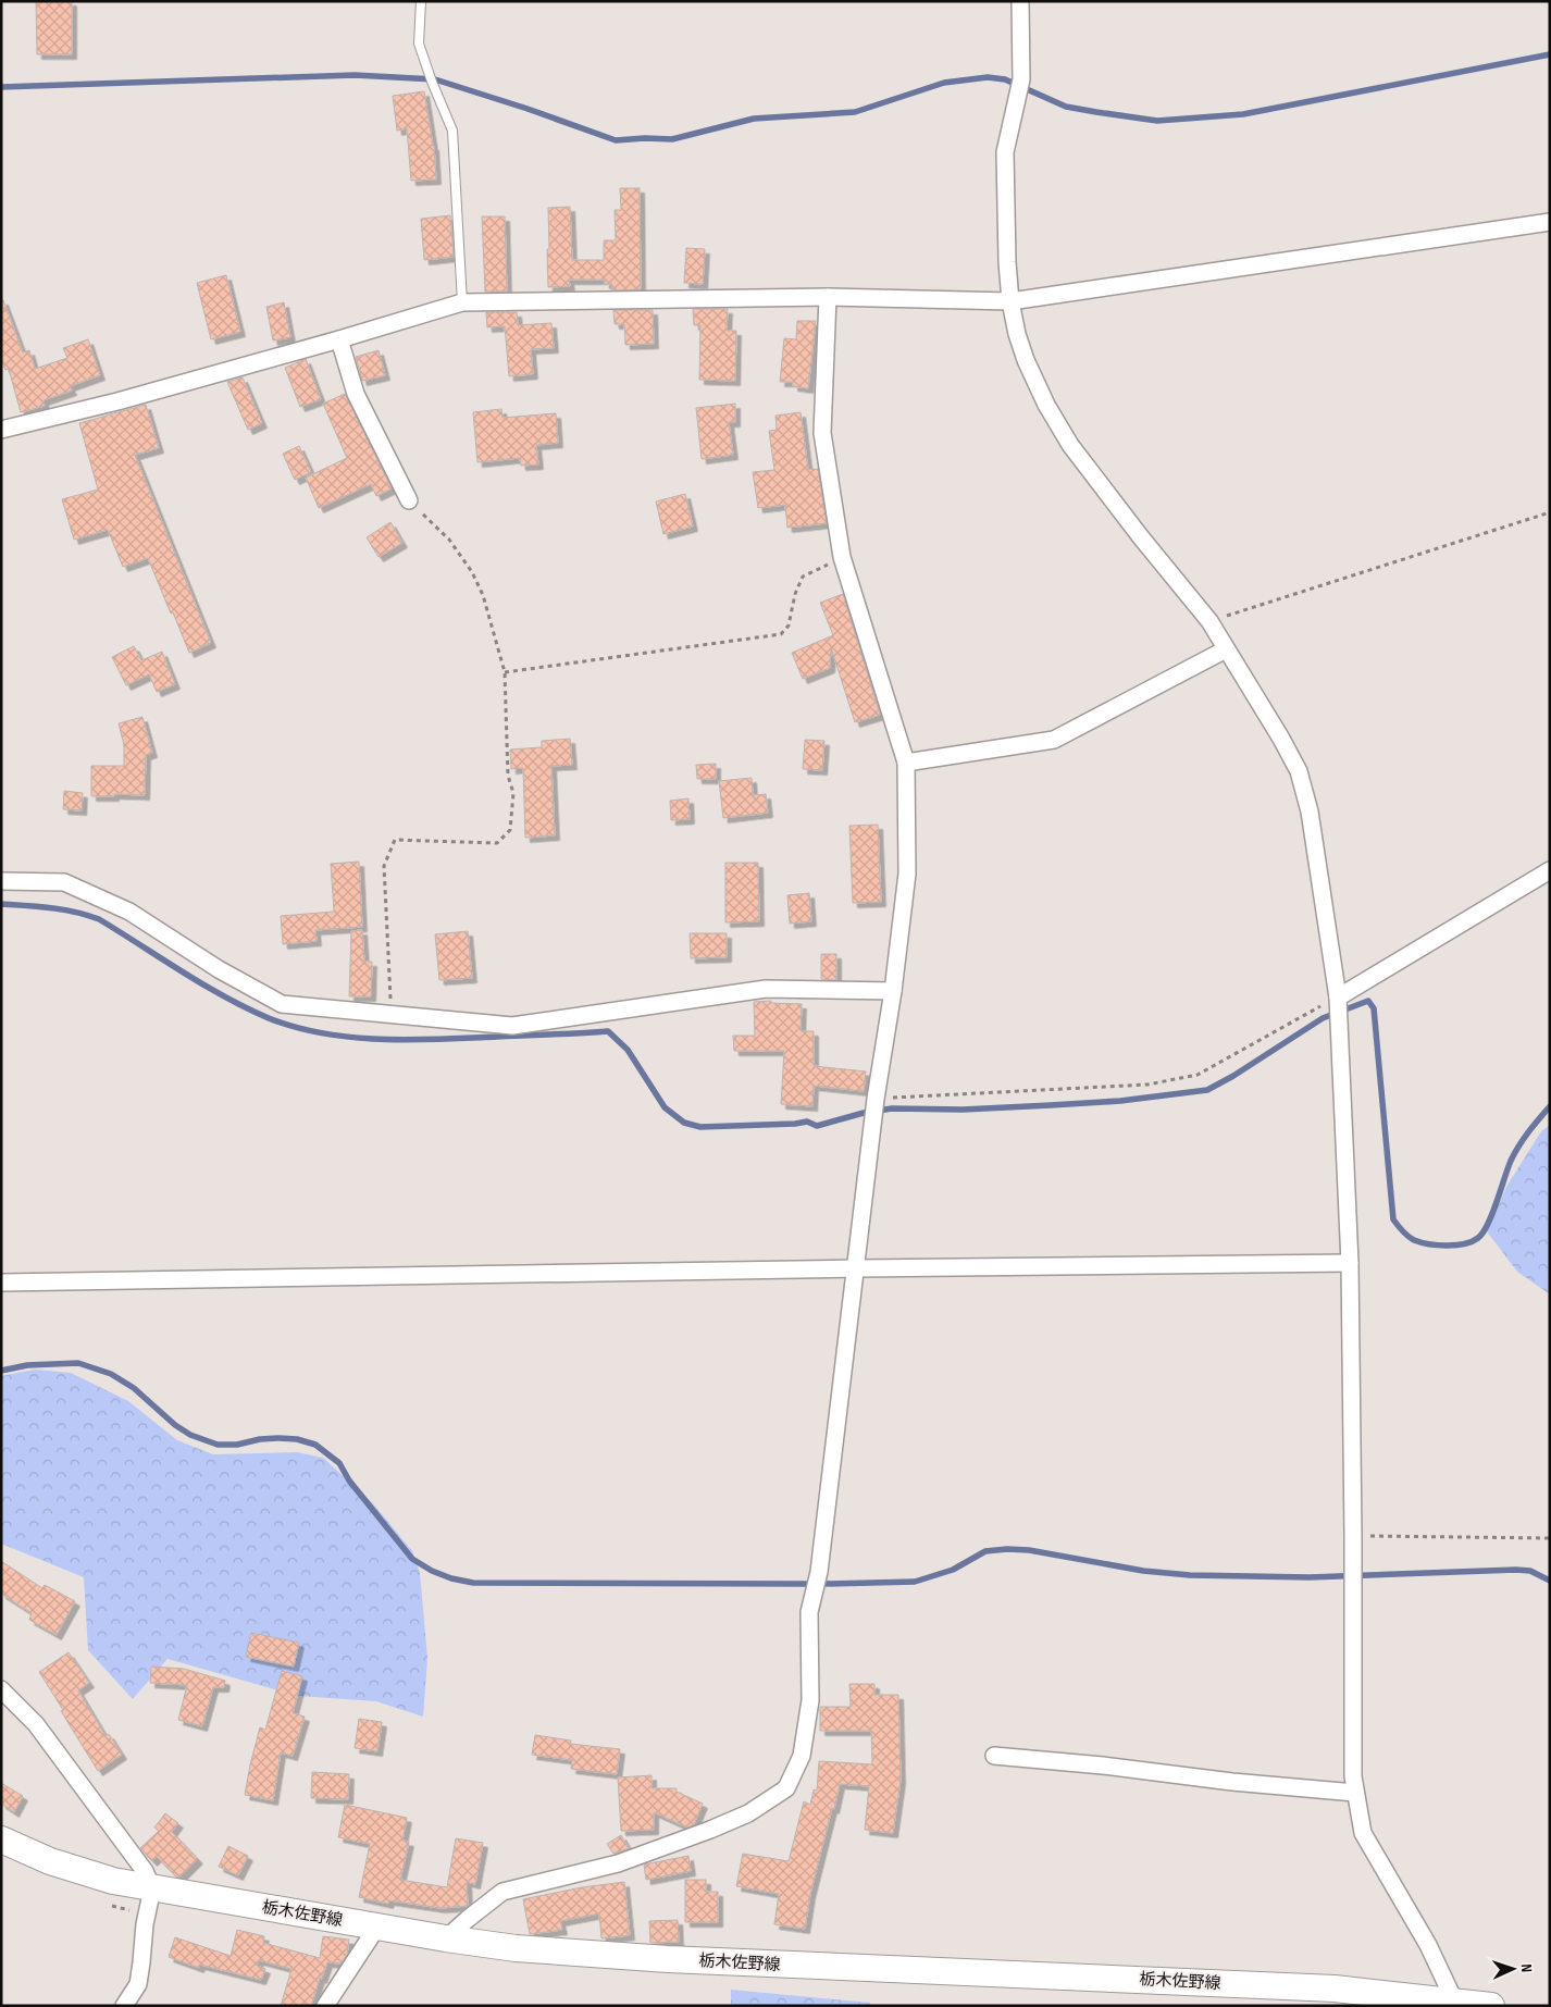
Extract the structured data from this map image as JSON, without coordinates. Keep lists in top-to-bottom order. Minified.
{"streets":{"main road":["栃木佐野線"]},"north":"right"}
